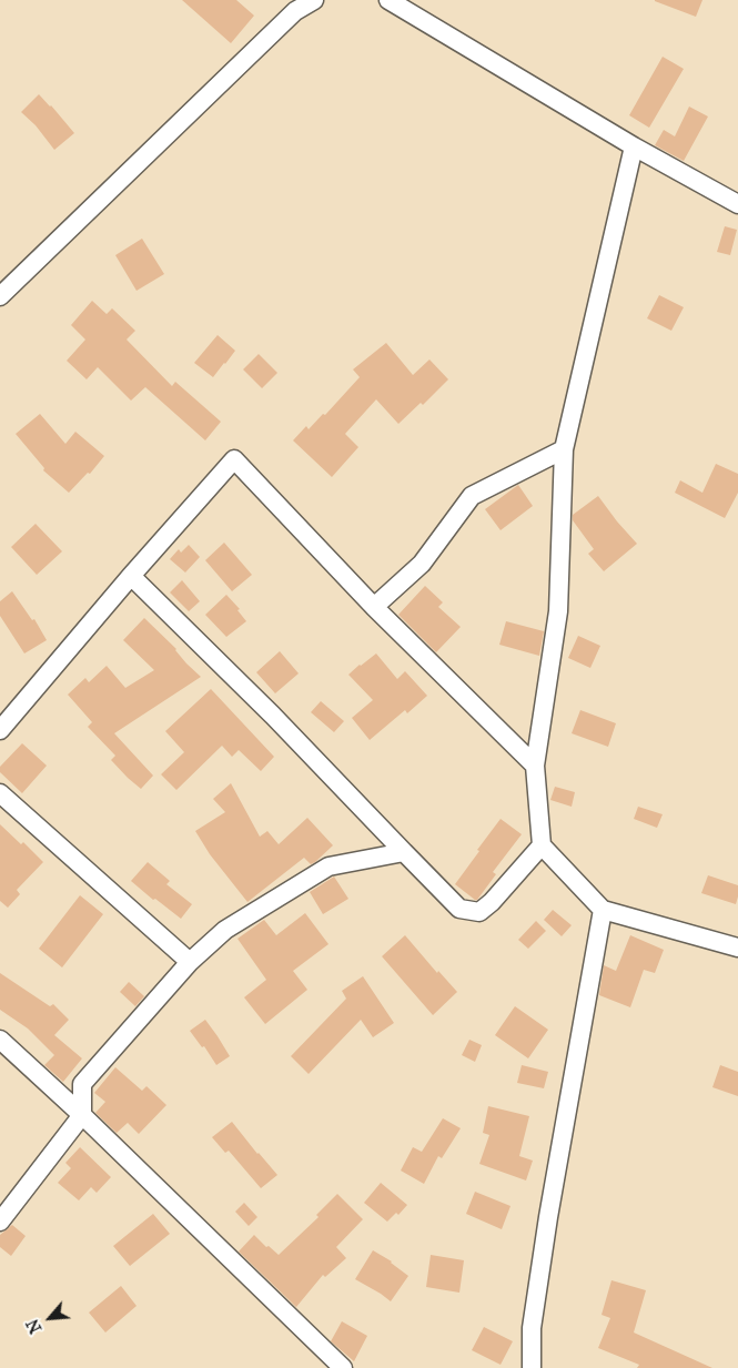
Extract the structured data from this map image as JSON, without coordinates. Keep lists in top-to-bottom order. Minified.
{"north":"bottom left"}
